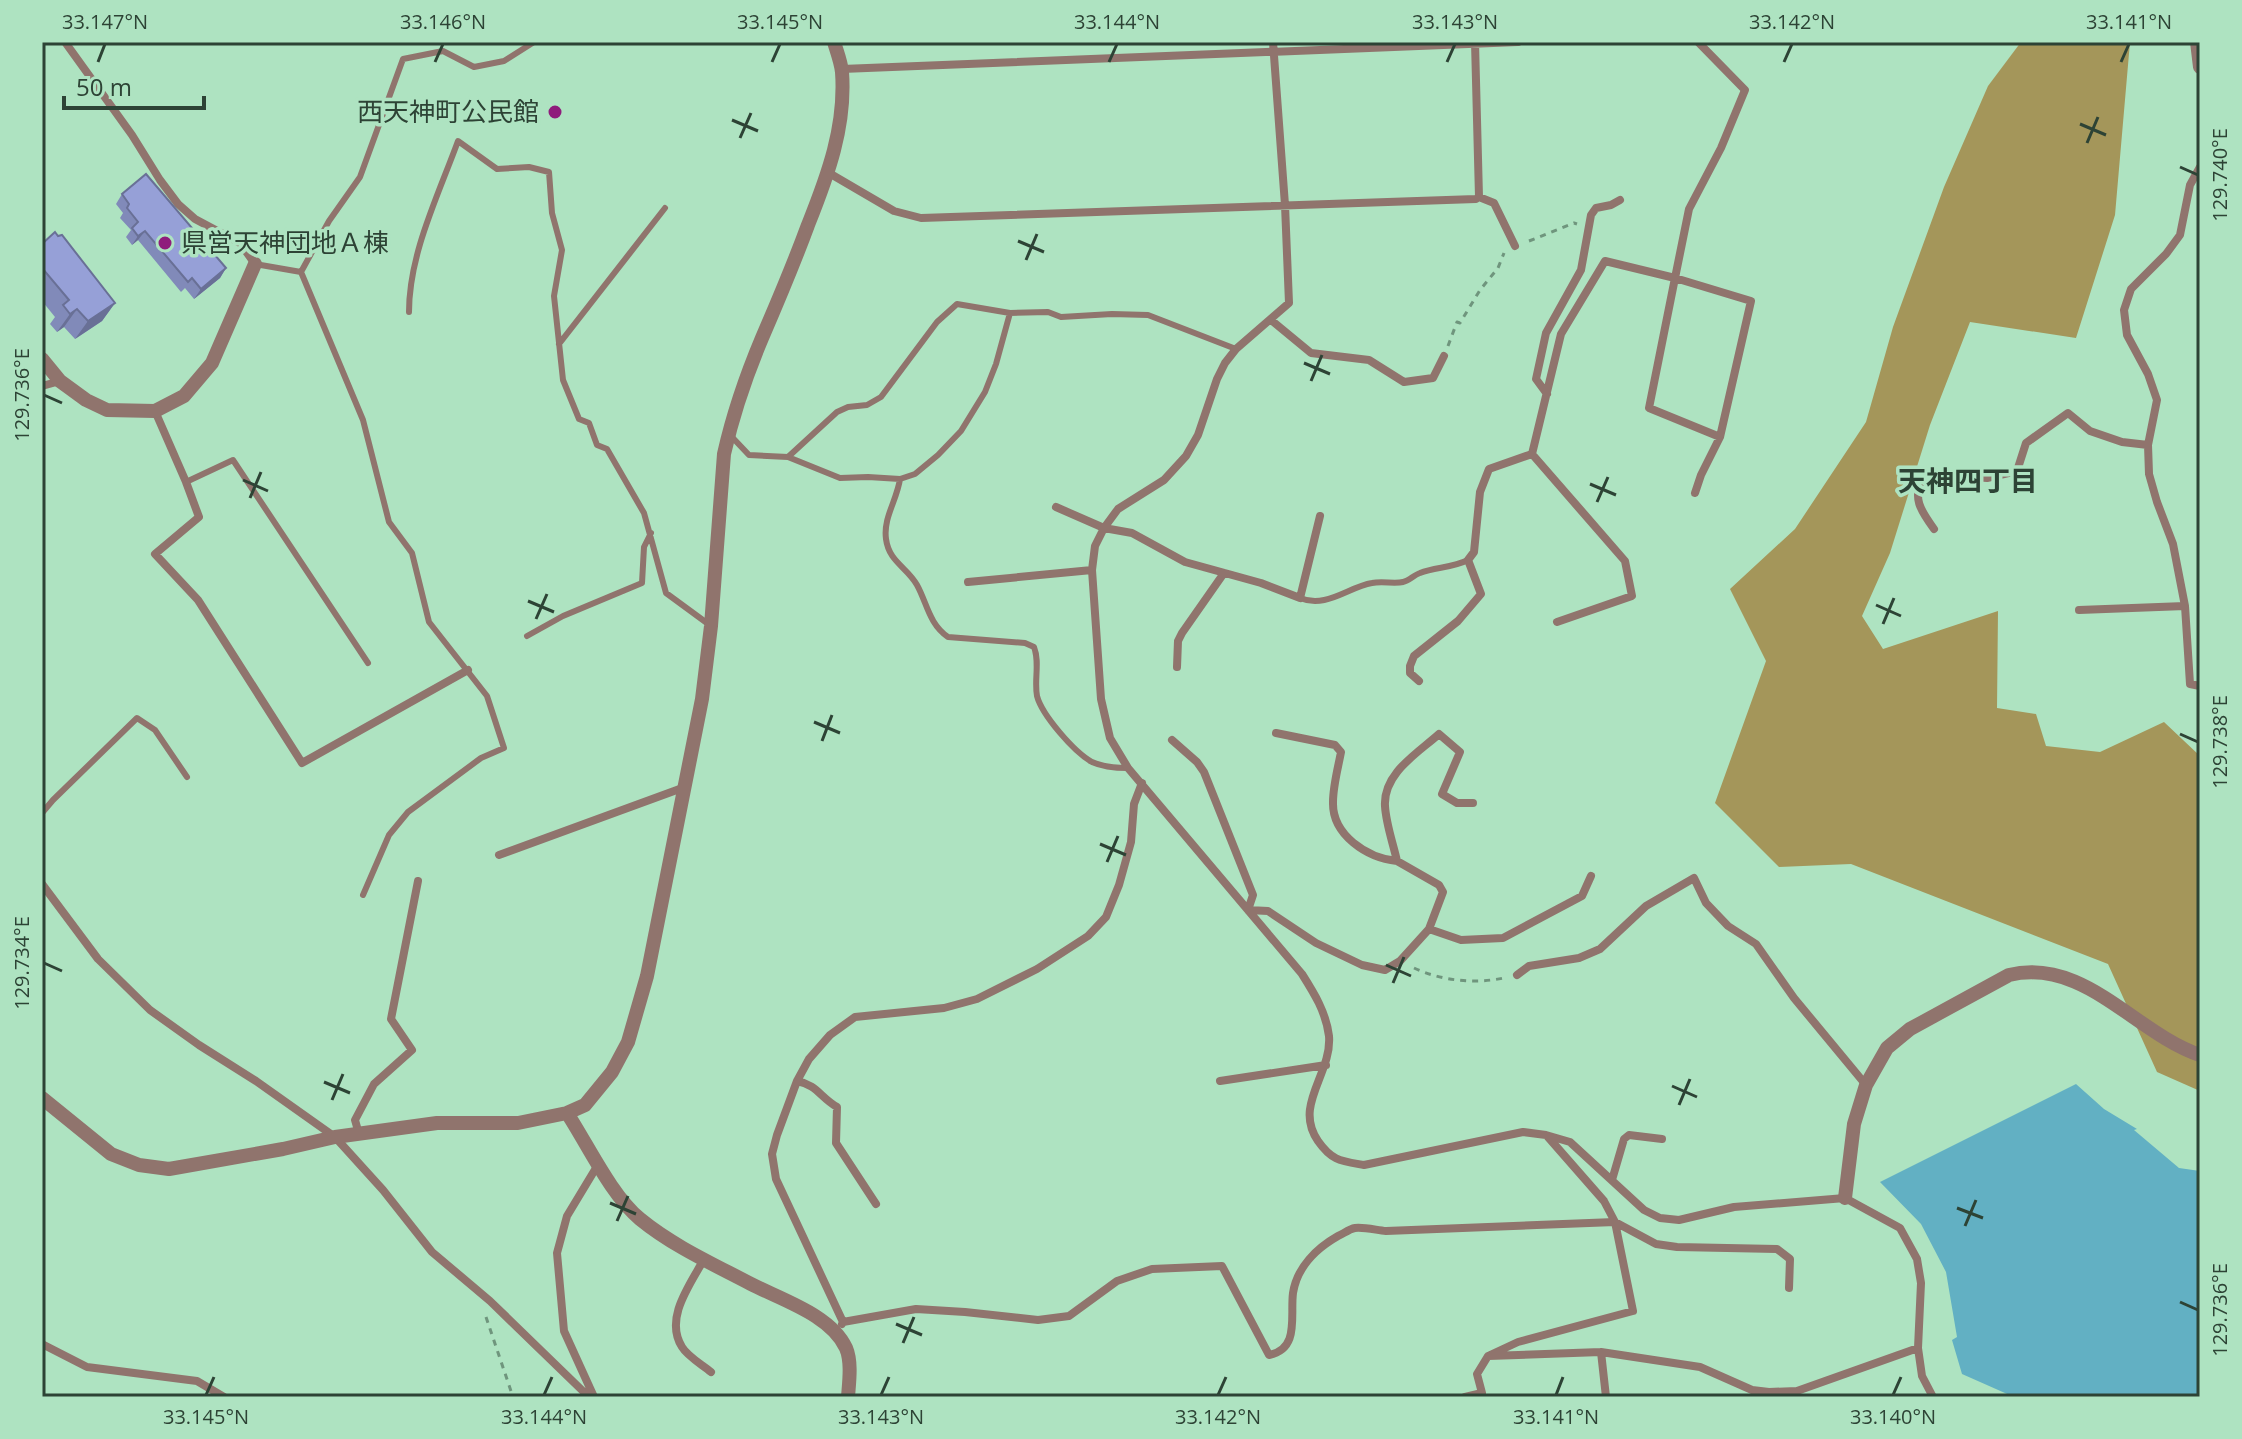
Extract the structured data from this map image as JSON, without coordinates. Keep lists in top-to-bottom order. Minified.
{"districts":["天神四丁目"],"places":["西天神町公民館","県営天神団地Ａ棟"],"scale_bar":"50 m","coordinates":["33.147°N","33.146°N","33.145°N","33.144°N","33.143°N","33.142°N","33.141°N","129.740°E","129.736°E","129.738°E","129.734°E","33.140°N"]}
